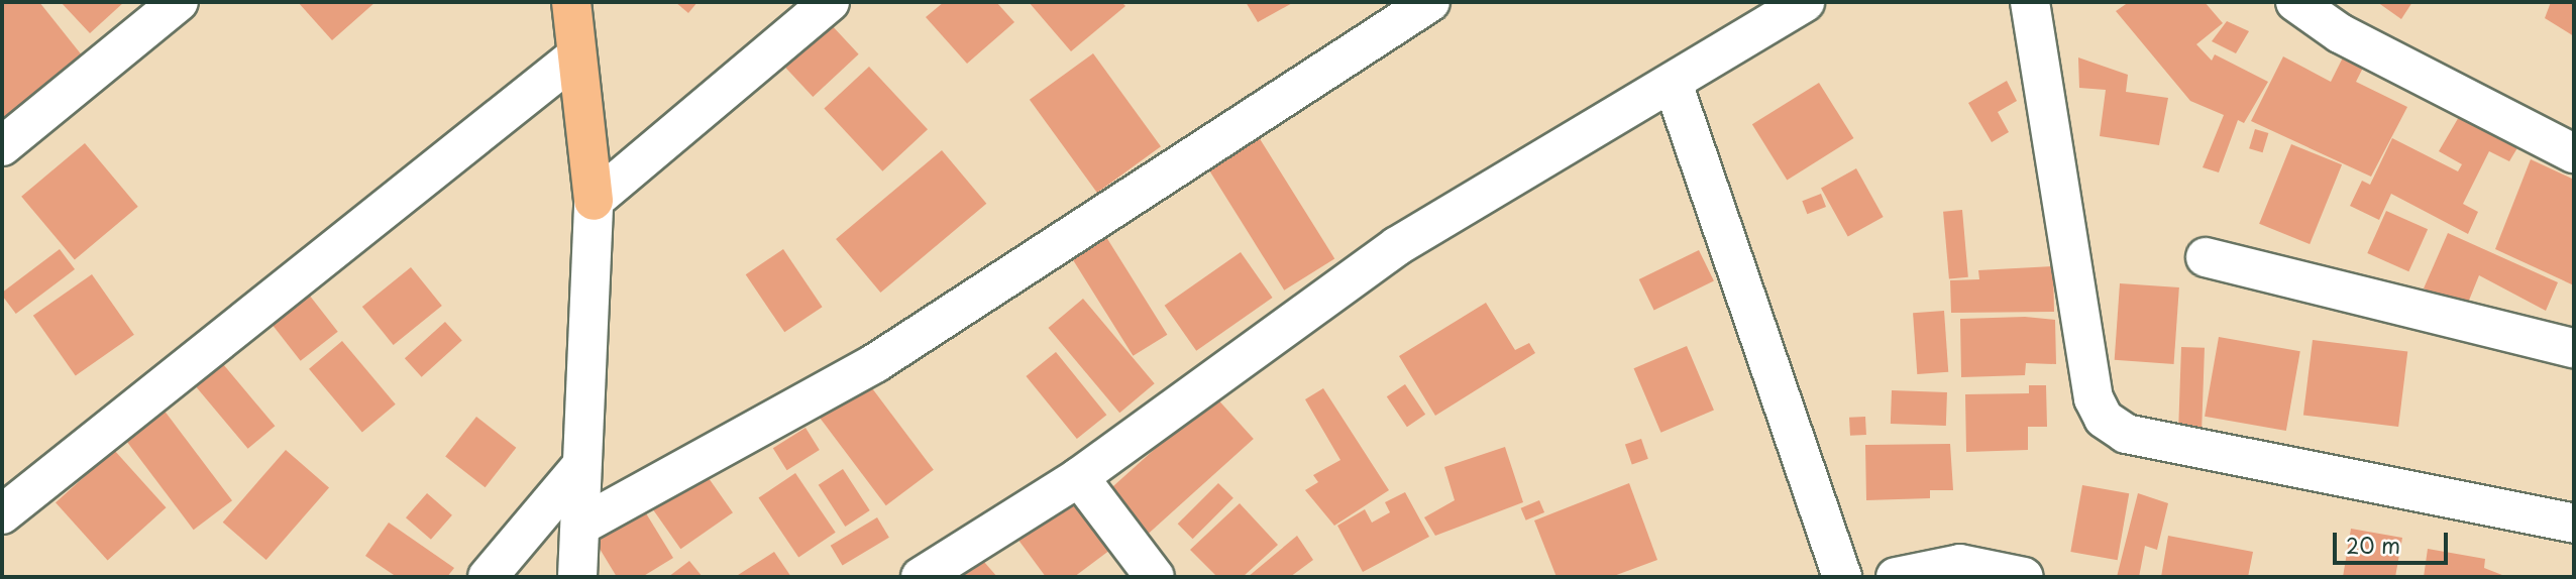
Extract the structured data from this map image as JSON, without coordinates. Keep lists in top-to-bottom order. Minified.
{"scale_bar":"20 m"}
